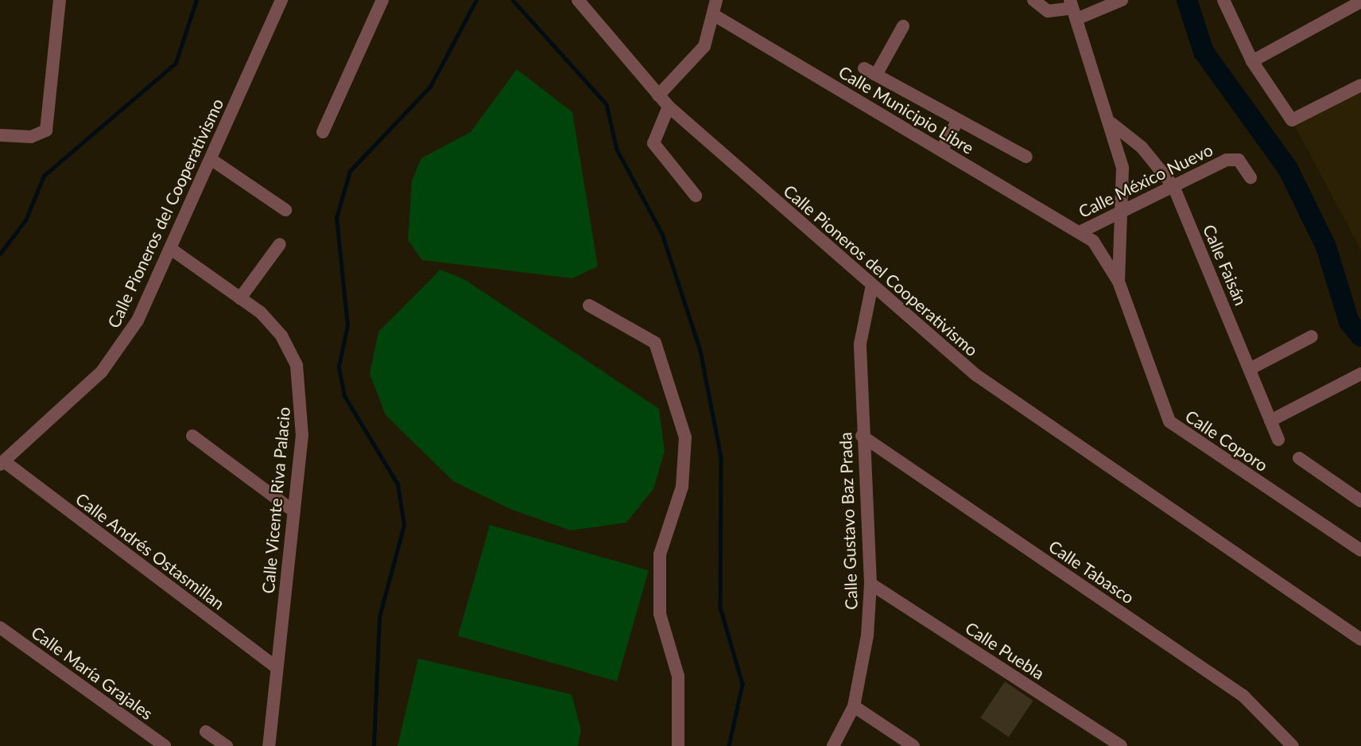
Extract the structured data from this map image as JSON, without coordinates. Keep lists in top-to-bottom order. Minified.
{"streets":{"street":["Calle Municipio Libre","Calle México Nuevo","Calle Pioneros del Cooperativismo","Calle Faisán","Calle Coporo","Calle Vicente Riva Palacio","Calle Gustavo Baz Prada","Calle Andrés Ostasmillan","Calle Tabasco","Calle Puebla","Calle María Grajales"]},"crossings":[["Calle Municipio Libre","Calle México Nuevo"],["Calle Municipio Libre","Calle Coporo"],["Calle México Nuevo","Calle Faisán"],["Calle México Nuevo","Calle Coporo"],["Calle Pioneros del Cooperativismo","Calle Vicente Riva Palacio"],["Calle Pioneros del Cooperativismo","Calle Gustavo Baz Prada"],["Calle Pioneros del Cooperativismo","Calle Andrés Ostasmillan"],["Calle Faisán","Calle Coporo"],["Calle Vicente Riva Palacio","Calle Andrés Ostasmillan"],["Calle Gustavo Baz Prada","Calle Tabasco"],["Calle Gustavo Baz Prada","Calle Puebla"]]}
